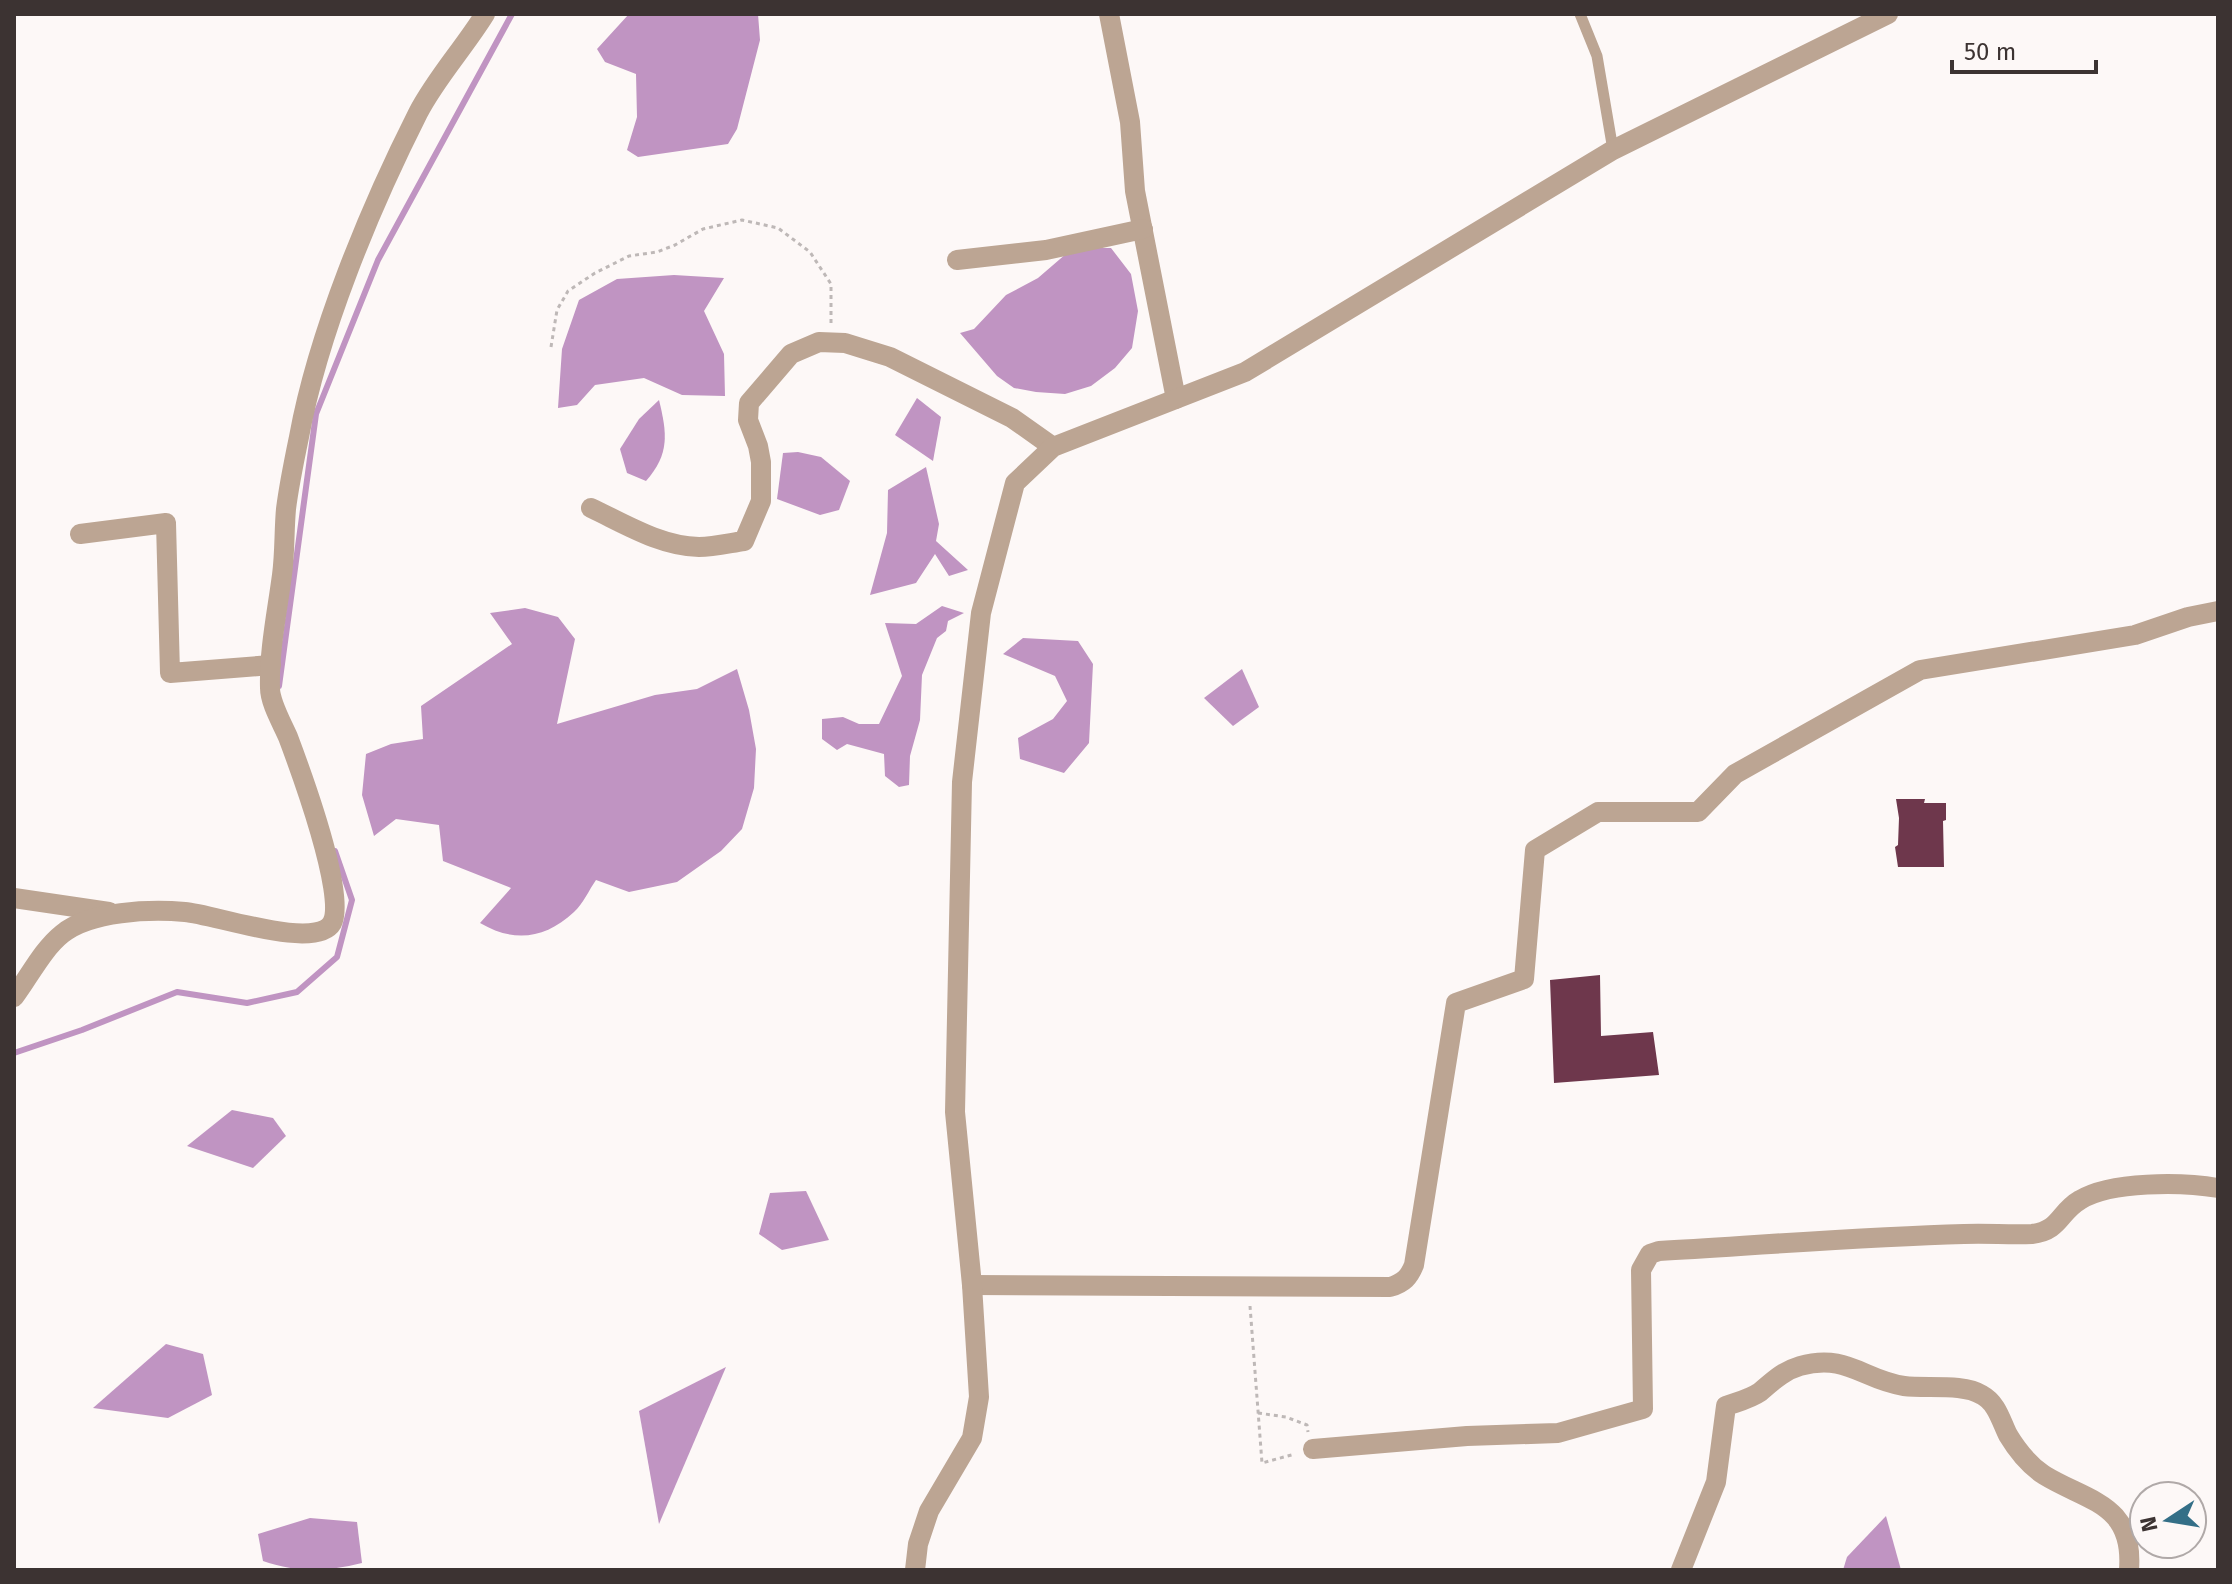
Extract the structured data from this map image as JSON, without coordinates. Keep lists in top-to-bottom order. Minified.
{"scale_bar":"50 m","north":"left"}
